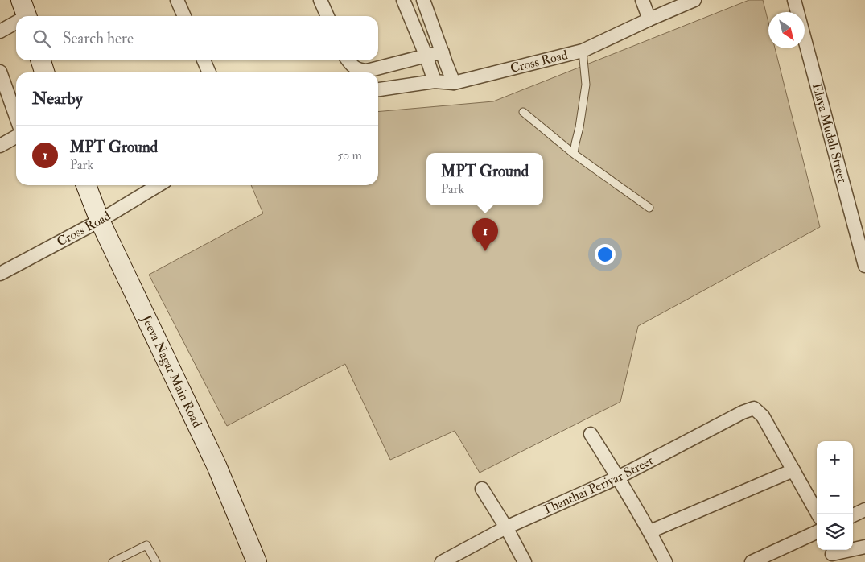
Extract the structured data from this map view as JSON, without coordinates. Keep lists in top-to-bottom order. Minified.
{"streets":{"street":["Cross Road","Elaya Mudali Street","Jeeva Nagar Main Road","Thanthai Periyar Street"]},"crossings":[["Cross Road","Jeeva Nagar Main Road"]],"north":"bottom right","page":{"search":"Search here","heading":"Nearby","list":[{"mark":"1","name":"MPT Ground","note":"Park","value":"50 m"}],"popup":["MPT Ground","Park"],"pins":"1","map_buttons":["+","−"]}}
